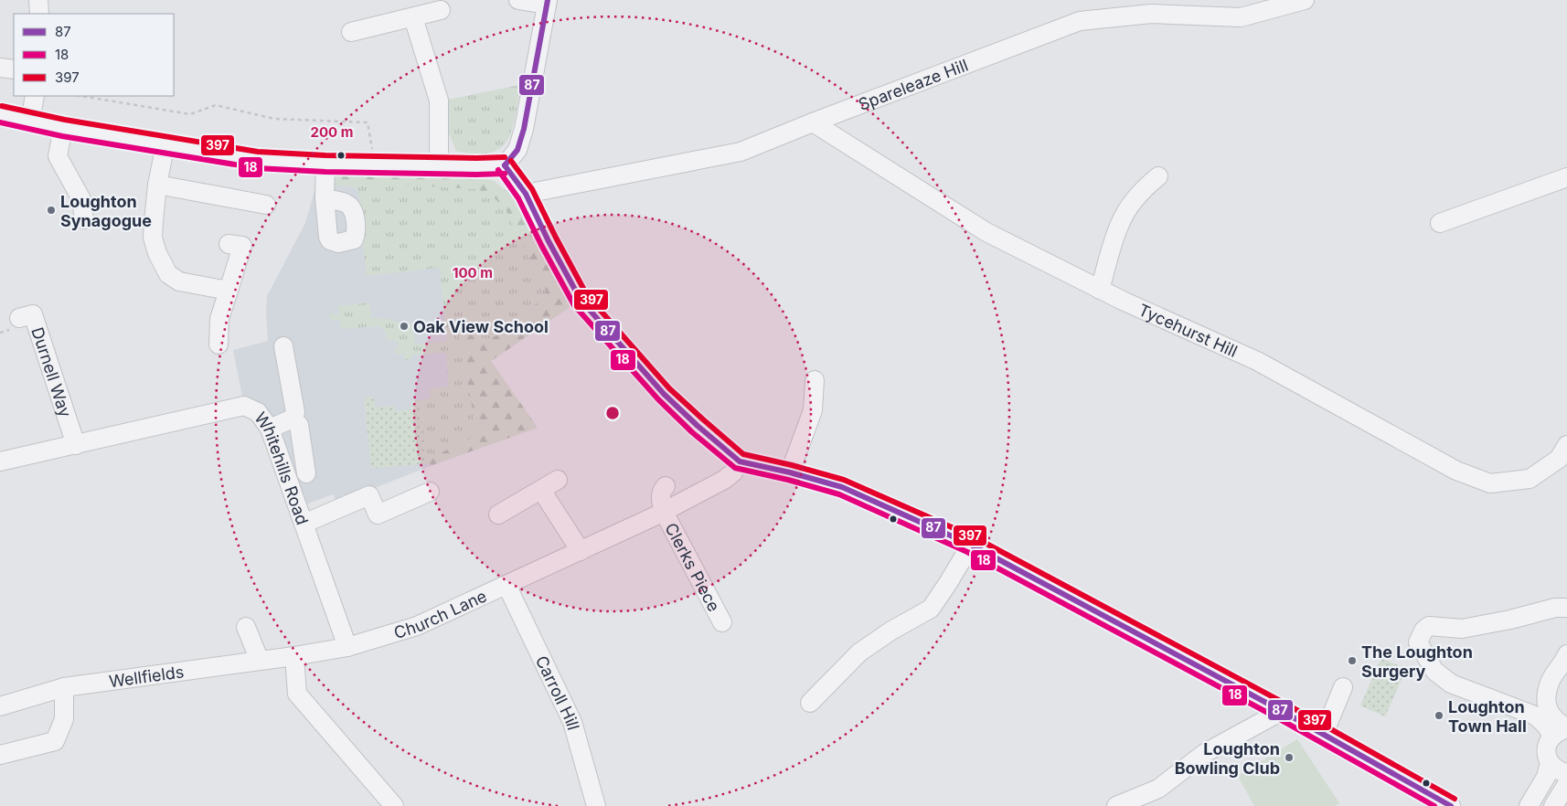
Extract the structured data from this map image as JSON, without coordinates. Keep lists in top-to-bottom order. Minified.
{"streets":{"street":["Spareleaze Hill","Tycehurst Hill","Durnell Way","Whitehills Road","Clerks Piece","Church Lane","Wellfields","Carroll Hill"]},"crossings":[["Spareleaze Hill","Tycehurst Hill"],["Durnell Way","Whitehills Road"],["Whitehills Road","Church Lane"],["Clerks Piece","Church Lane"],["Church Lane","Wellfields"],["Church Lane","Carroll Hill"]],"places":["Loughton Synagogue","Oak View School","The Loughton Surgery","Loughton Town Hall","Loughton Bowling Club"],"lines":["transit line 87","transit line 397","transit line 18"],"legend":["87","18","397"],"rings":["200 m","100 m"]}
